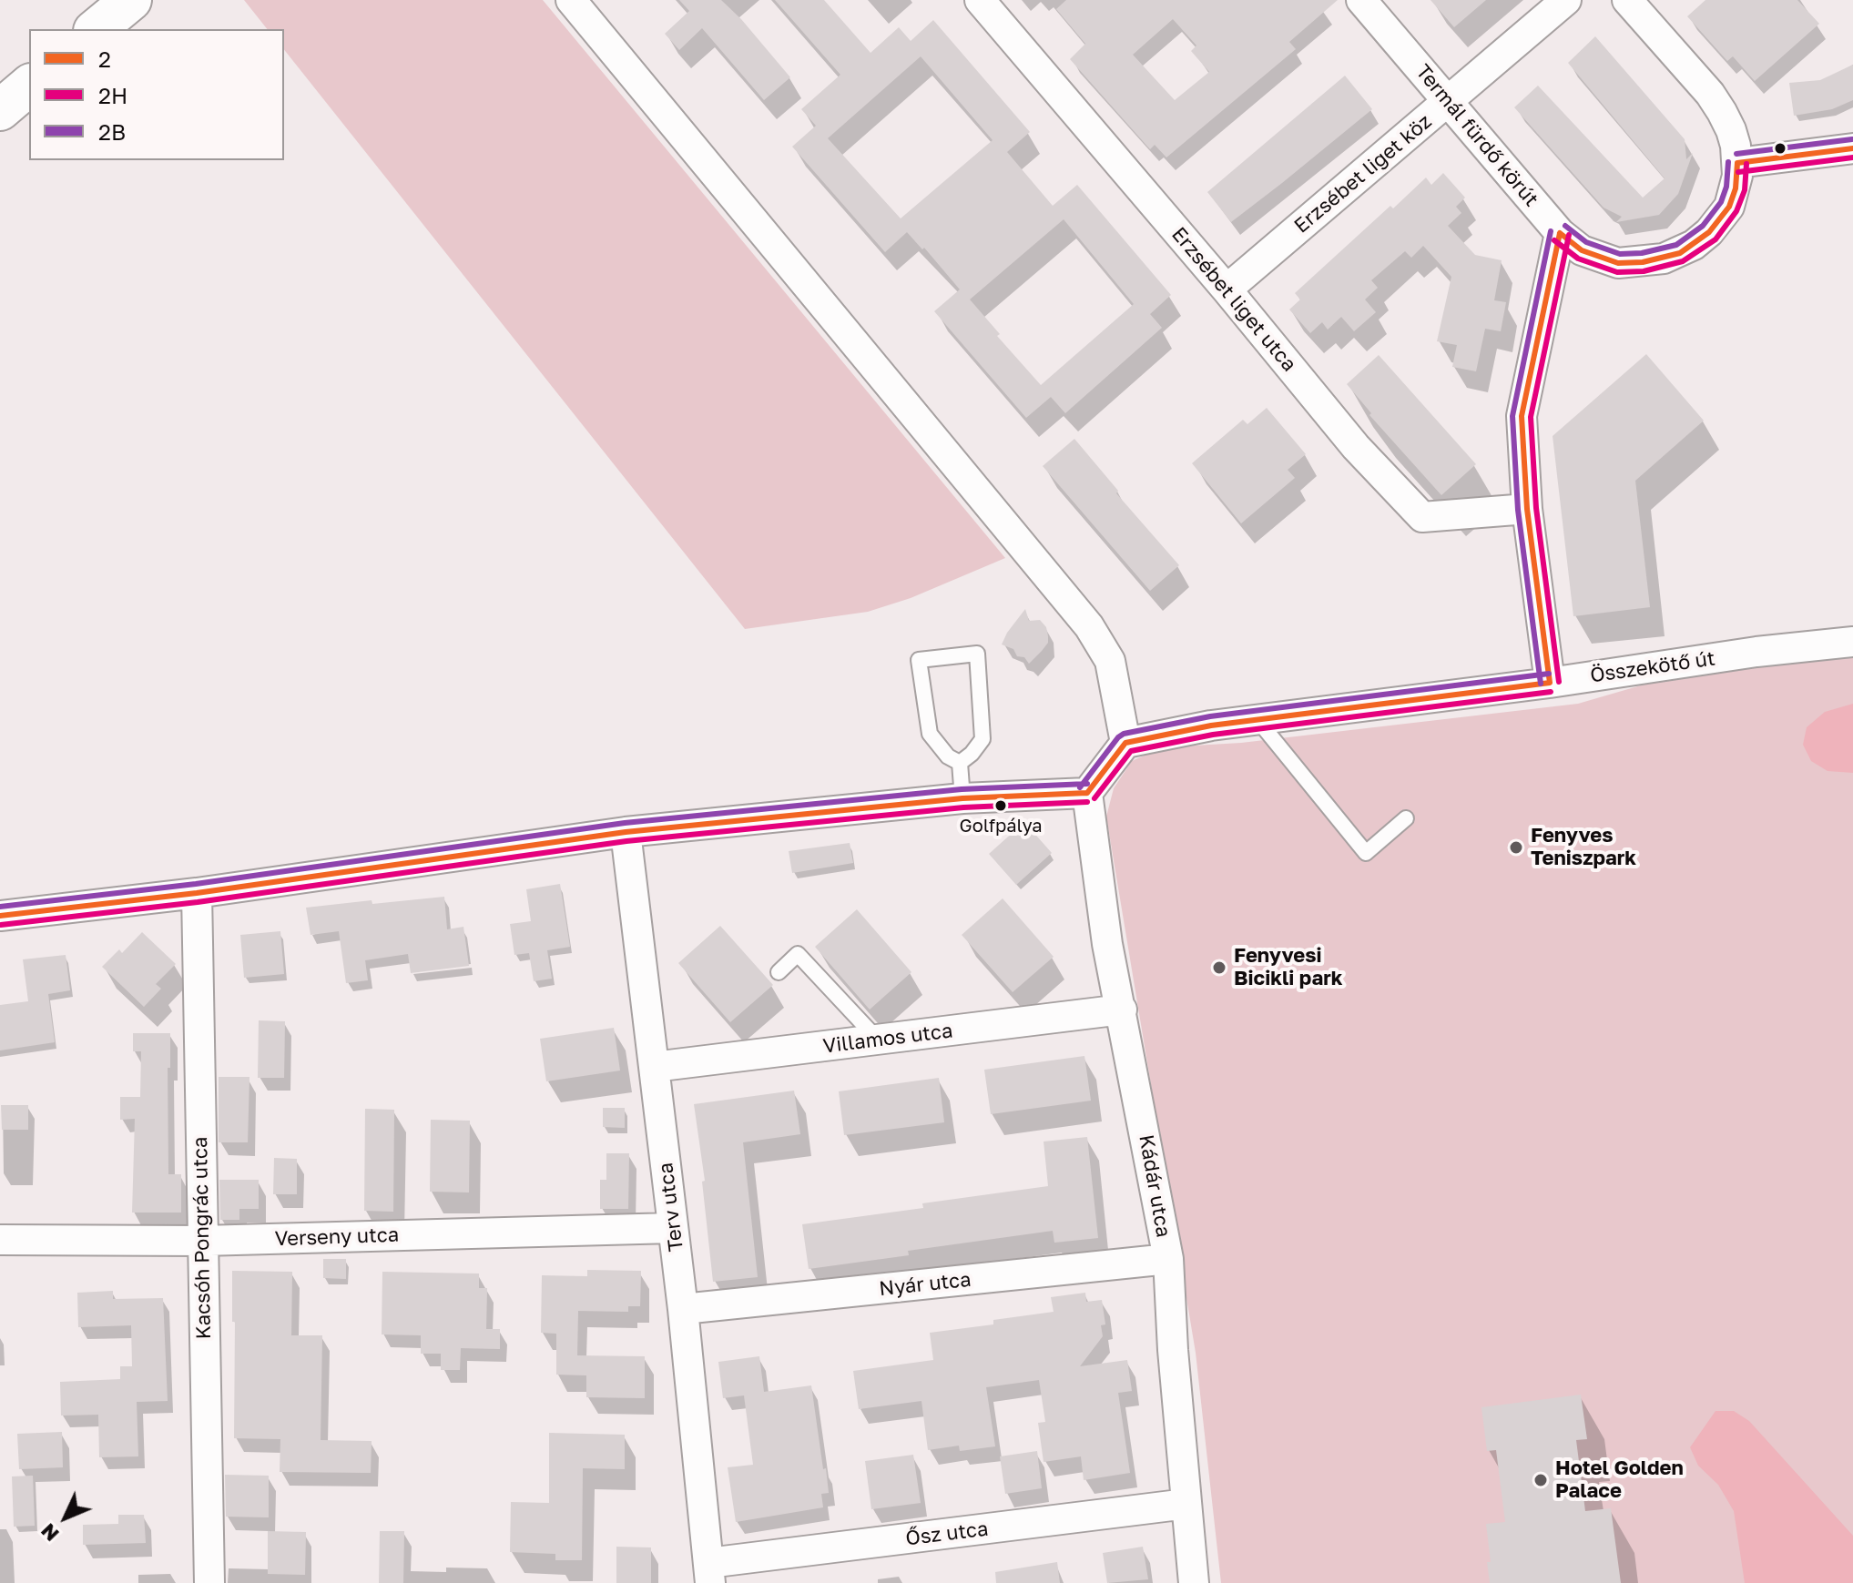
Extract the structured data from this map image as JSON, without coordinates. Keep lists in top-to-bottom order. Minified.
{"streets":{"street":["Termál fürdő körút","Erzsébet liget köz","Erzsébet liget utca","Összekötő út","Villamos utca","Kádár utca","Terv utca","Verseny utca","Kacsóh Pongrác utca","Nyár utca","Ősz utca"]},"crossings":[["Termál fürdő körút","Erzsébet liget köz"],["Erzsébet liget köz","Erzsébet liget utca"],["Villamos utca","Kádár utca"],["Villamos utca","Terv utca"],["Kádár utca","Nyár utca"],["Kádár utca","Ősz utca"],["Terv utca","Verseny utca"],["Terv utca","Nyár utca"],["Terv utca","Ősz utca"],["Verseny utca","Kacsóh Pongrác utca"]],"places":["Golfpálya","Fenyves Teniszpark","Fenyvesi Bicikli park","Hotel Golden Palace"],"lines":["transit line 2B","transit line 2","transit line 2H"],"legend":["2","2H","2B"],"north":"bottom left"}
